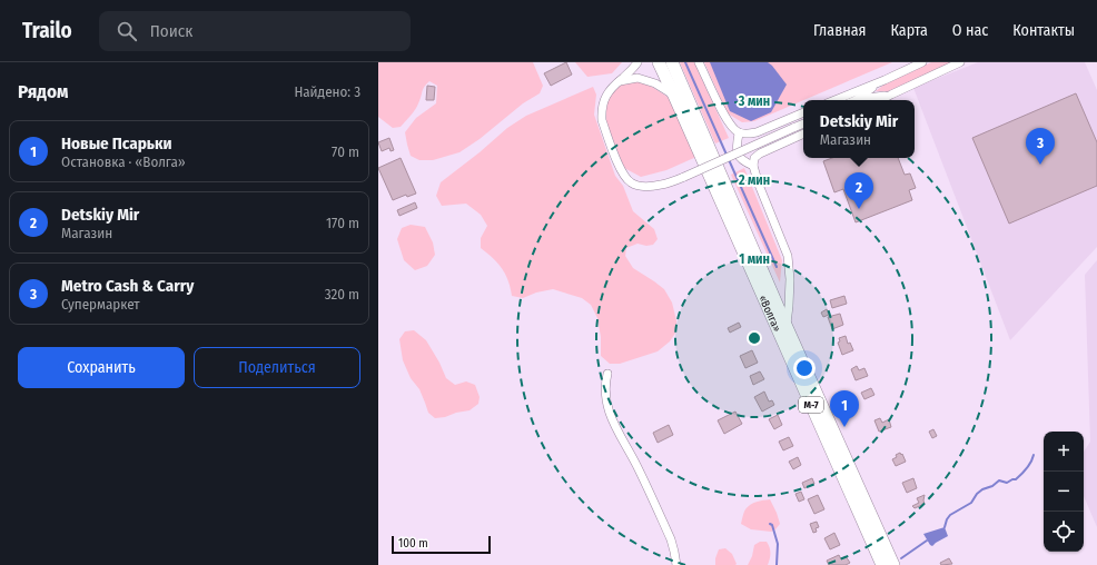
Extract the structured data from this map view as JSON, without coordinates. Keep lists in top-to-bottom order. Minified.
{"streets":{"highway":["«Волга»","М-7"]},"scale_bar":"100 m","page":{"header":"Trailo","search":"Поиск","nav":["Главная","Карта","О нас","Контакты"],"heading":["Рядом","Найдено: 3"],"popup":["Detskiy Mir","Магазин"],"list":[{"mark":"1","name":"Новые Псарьки","note":"Остановка · «Волга»","value":"70 m"},{"mark":"2","name":"Detskiy Mir","note":"Магазин","value":"170 m"},{"mark":"3","name":"Metro Cash & Carry","note":"Супермаркет","value":"320 m"}],"pins":["3","2","1"],"buttons":["Сохранить","Поделиться"],"map_buttons":["+","−"],"scale":"100 m"},"rings":["3 мин","2 мин","1 мин"]}
